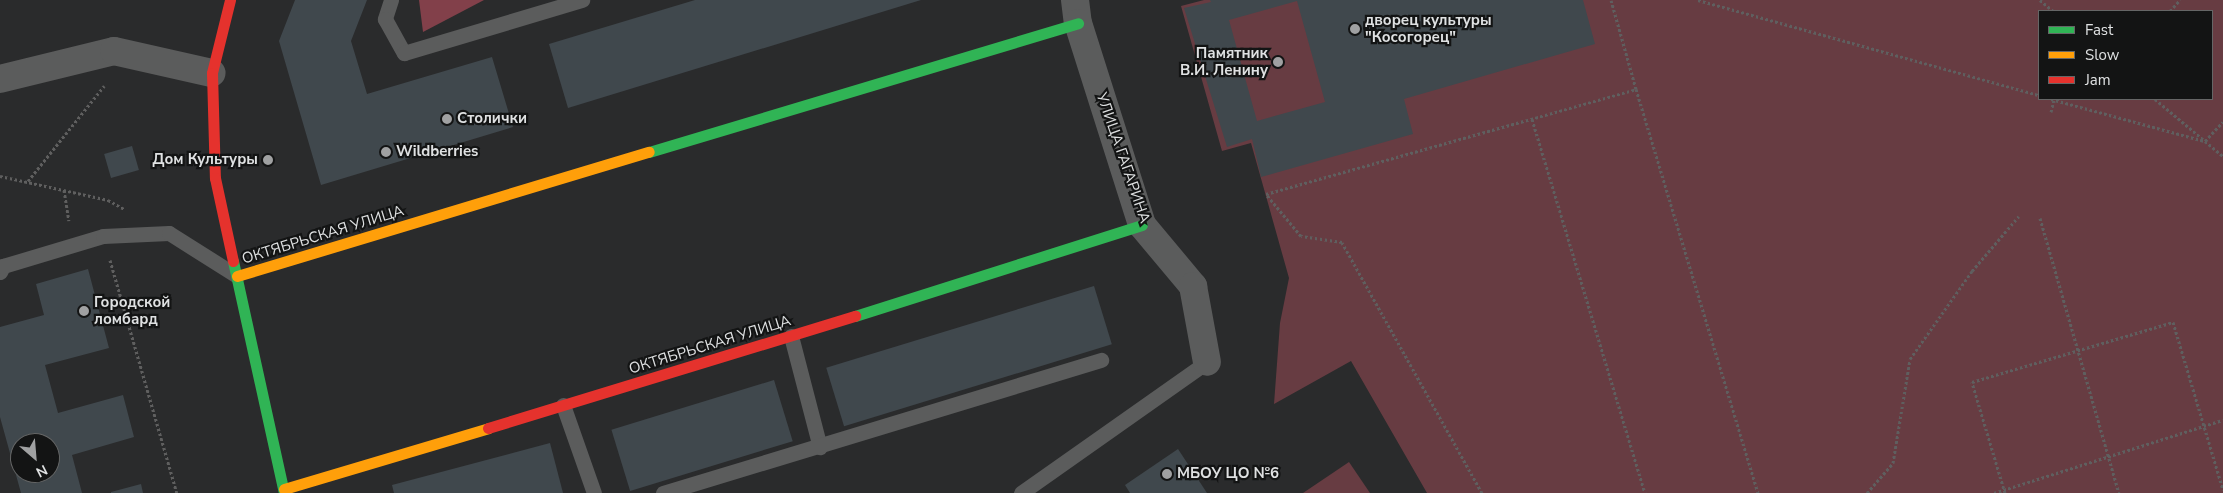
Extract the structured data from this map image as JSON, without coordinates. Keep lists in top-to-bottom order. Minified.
{"streets":{"street":["УЛИЦА ГАГАРИНА","ОКТЯБРЬСКАЯ УЛИЦА"]},"crossings":[["УЛИЦА ГАГАРИНА","ОКТЯБРЬСКАЯ УЛИЦА"]],"places":["дворец культуры \"Косогорец\"","Памятник В.И. Ленину","Столички","Wildberries","Дом Культуры","Городской ломбард","МБОУ ЦО №6"],"legend":["Fast","Slow","Jam"],"north":"bottom right"}
